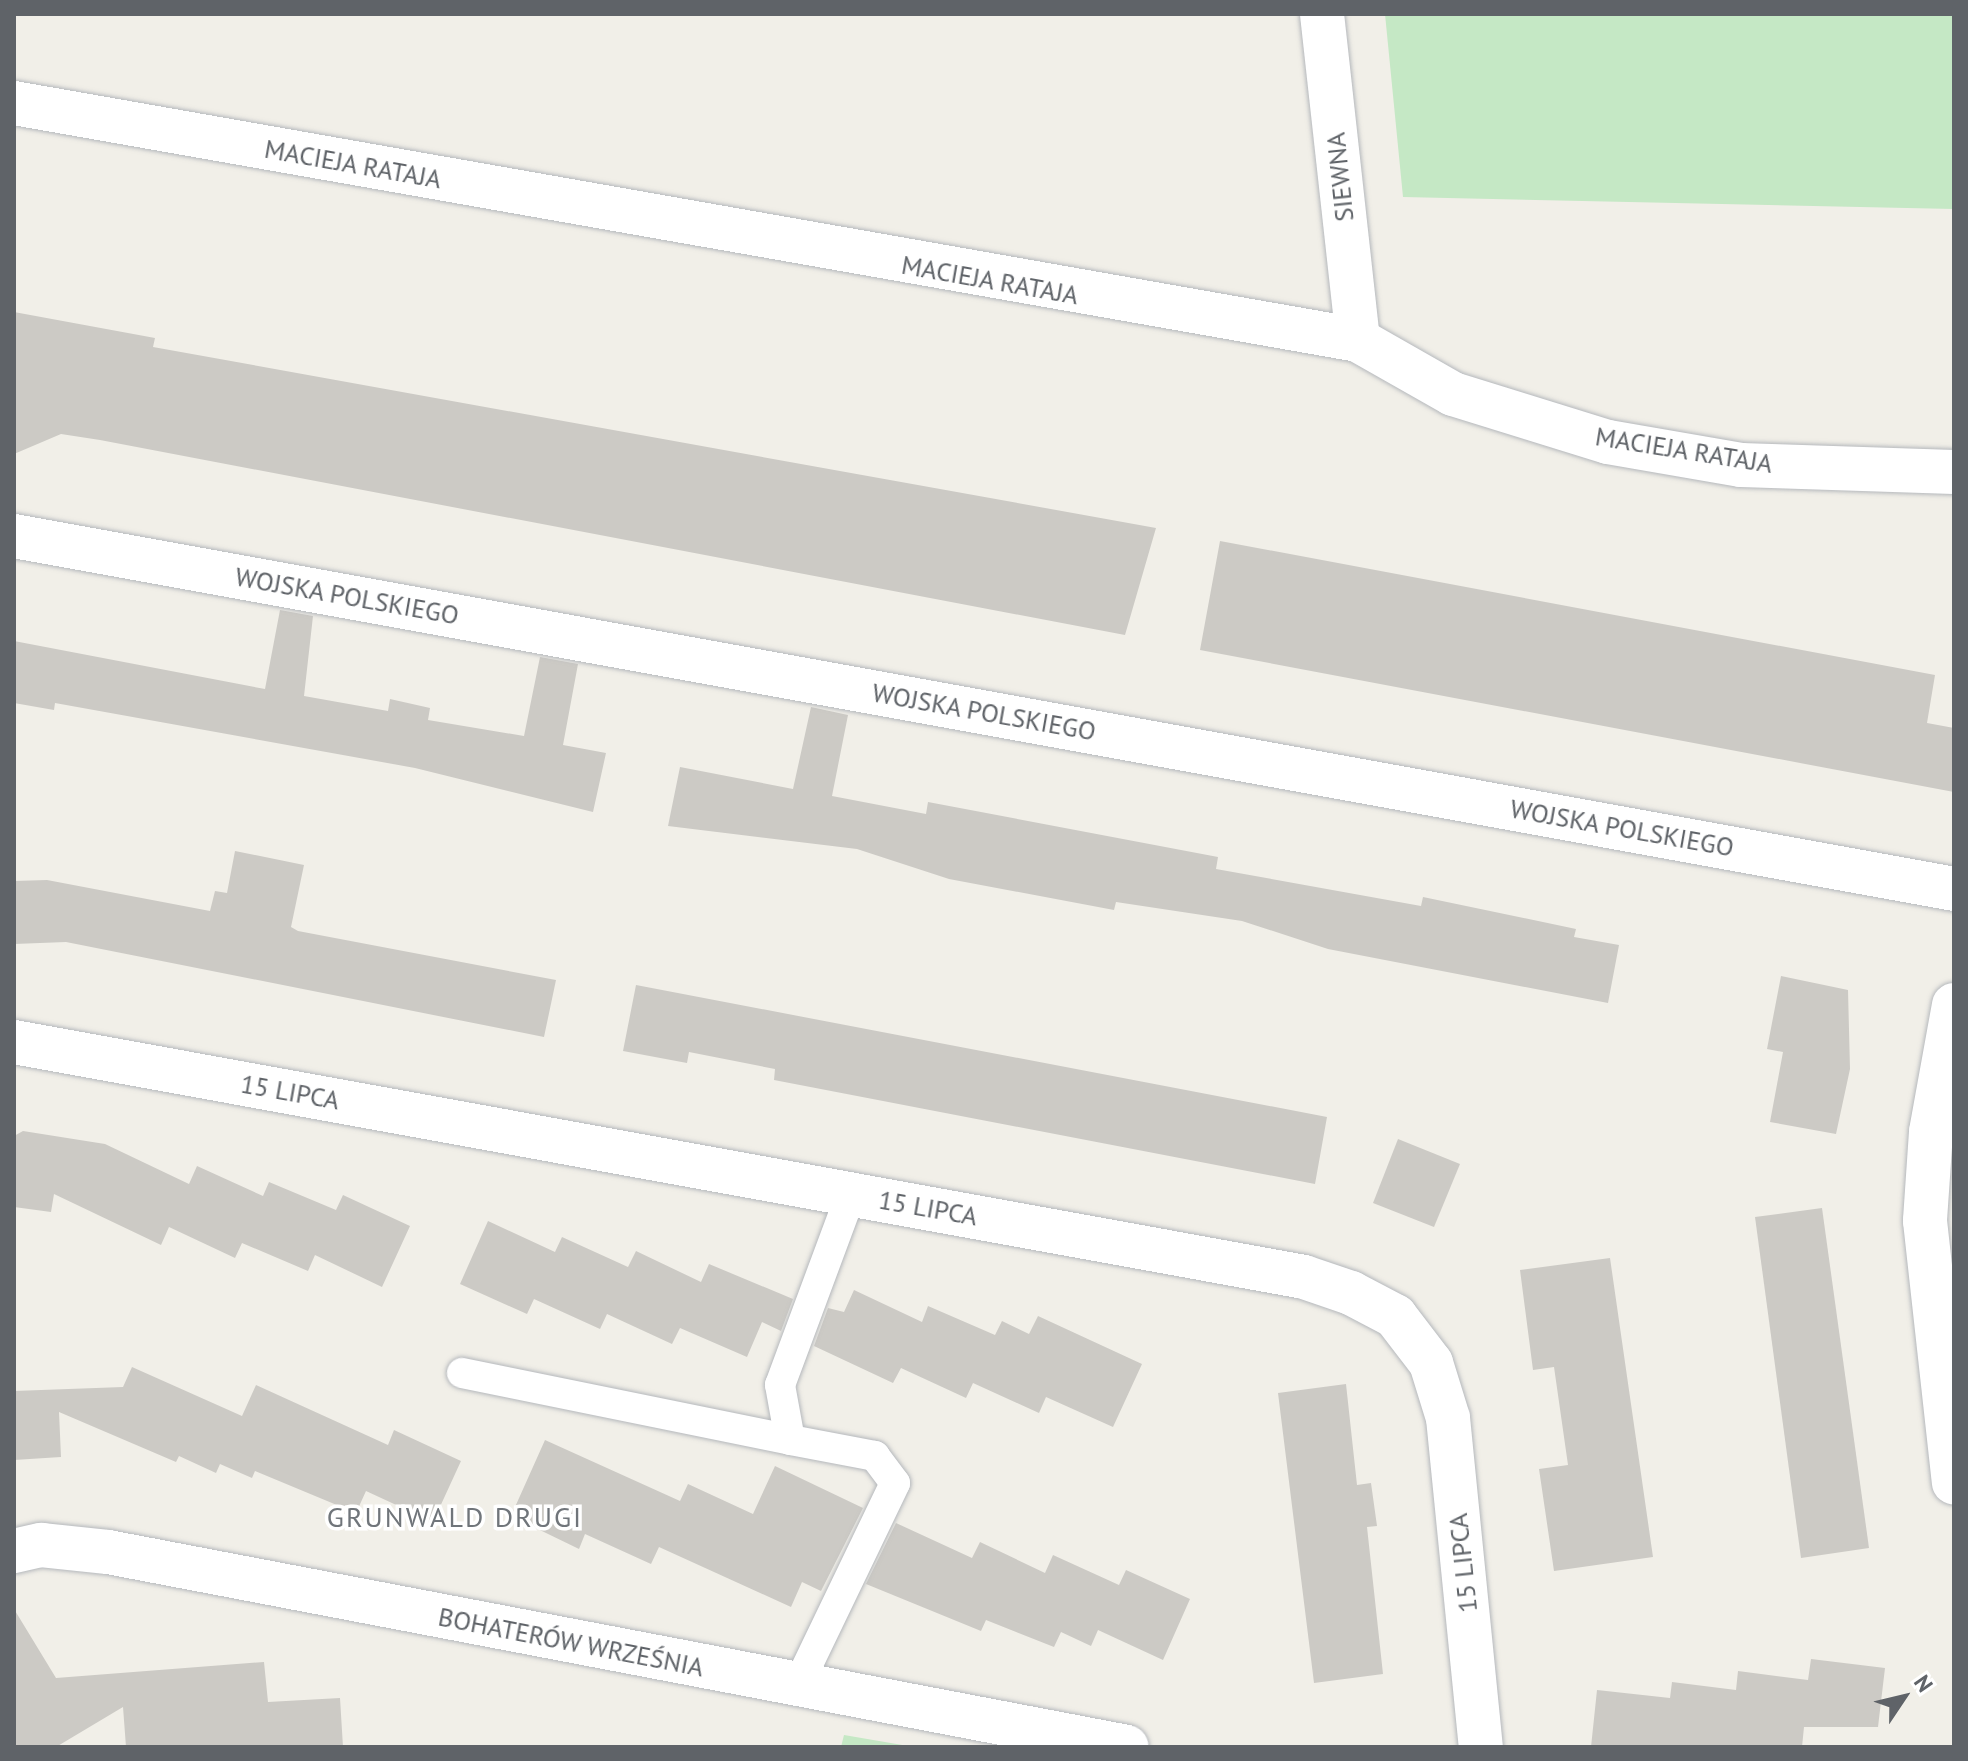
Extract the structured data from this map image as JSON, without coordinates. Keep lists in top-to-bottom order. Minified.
{"streets":{"street":["MACIEJA RATAJA","SIEWNA","WOJSKA POLSKIEGO","15 LIPCA","BOHATERÓW WRZEŚNIA"]},"crossings":[["MACIEJA RATAJA","SIEWNA"]],"districts":["GRUNWALD DRUGI"],"north":"top right"}
